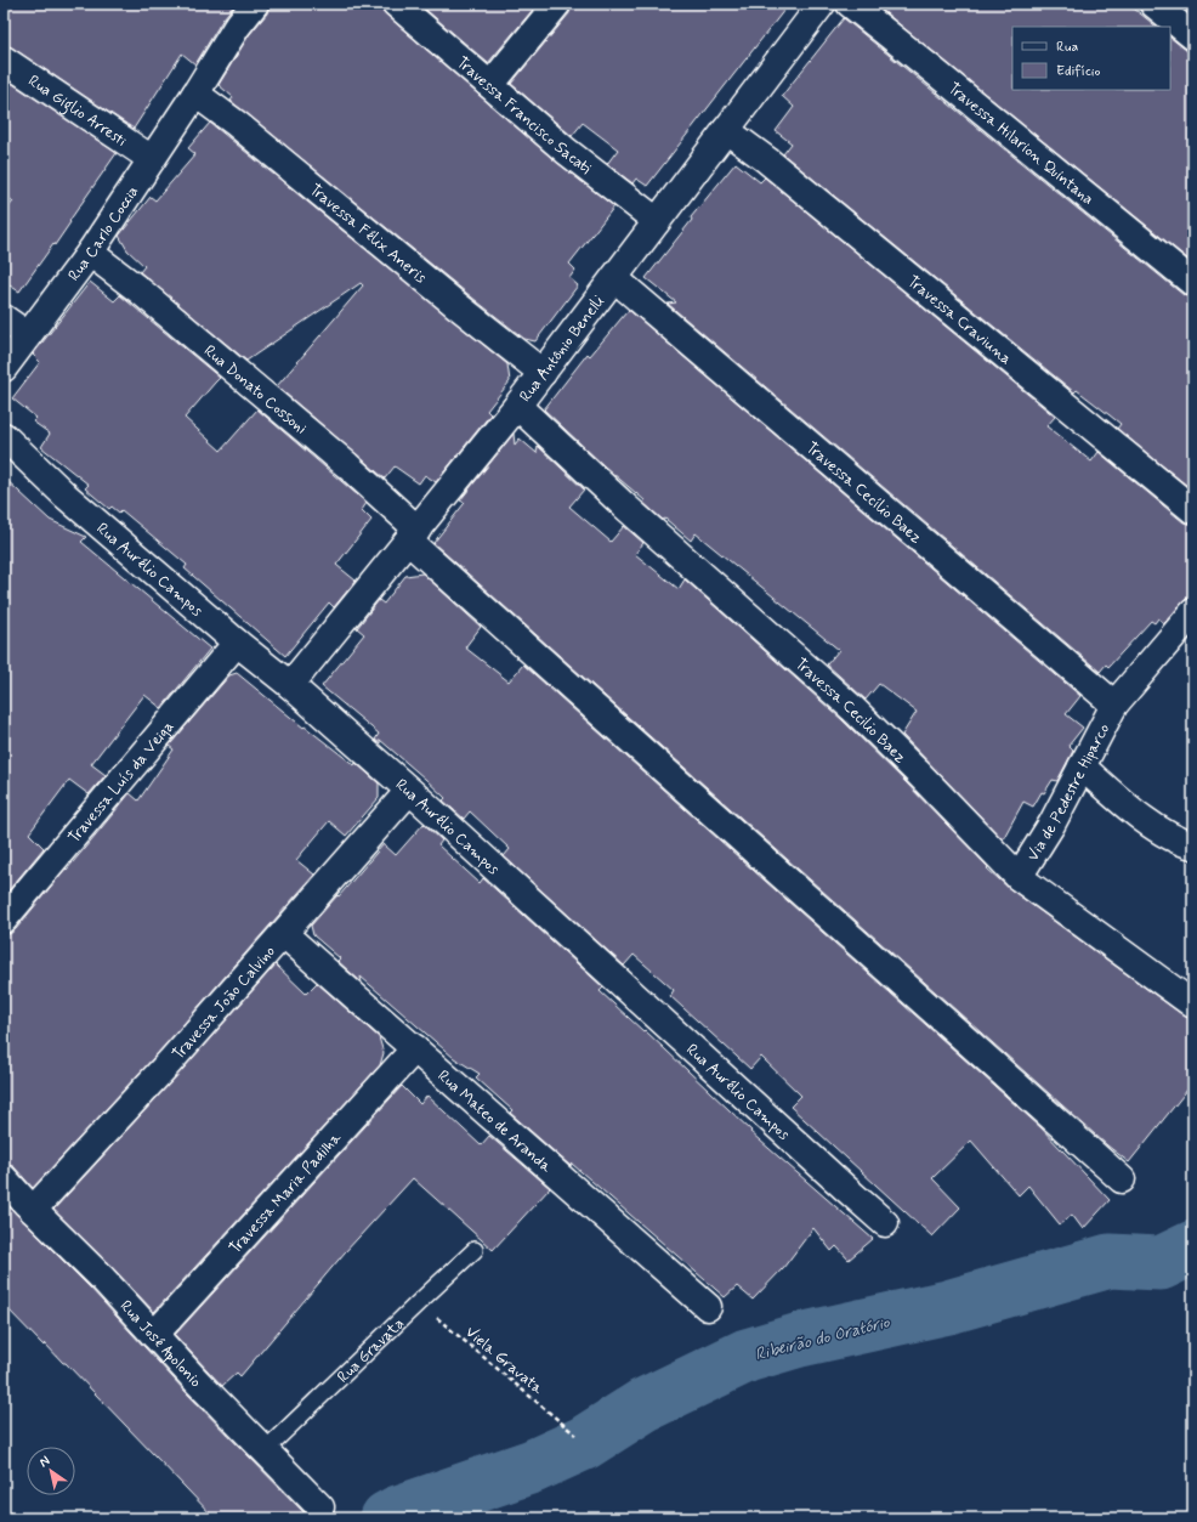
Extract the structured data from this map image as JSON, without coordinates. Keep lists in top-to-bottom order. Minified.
{"streets":{"street":["Rua Giglio Arresti","Travessa Francisco Sacati","Travessa Hilarion Quintana","Rua Carlo Coccia","Travessa Félix Aneris","Travessa Craviuna","Rua Antônio Benelli","Rua Donato Cossoni","Travessa Cecílio Baez","Rua Aurélio Campos","Travessa Cecilio Baez","Travessa Luís da Veiga","Via de Pedestre Hiparco","Travessa João Calvino","Rua Mateo de Aranda","Travessa Maria Padilha","Rua José Apolonio"],"lane":["Rua Gravata"],"path":["Viela Gravata"]},"crossings":[["Rua Giglio Arresti","Rua Carlo Coccia"],["Travessa Francisco Sacati","Rua Antônio Benelli"],["Rua Carlo Coccia","Travessa Félix Aneris"],["Rua Carlo Coccia","Rua Donato Cossoni"],["Travessa Félix Aneris","Rua Antônio Benelli"],["Travessa Craviuna","Rua Antônio Benelli"],["Rua Antônio Benelli","Rua Donato Cossoni"],["Rua Antônio Benelli","Travessa Cecílio Baez"],["Rua Antônio Benelli","Rua Aurélio Campos"],["Rua Antônio Benelli","Travessa Cecilio Baez"],["Travessa Cecílio Baez","Via de Pedestre Hiparco"],["Rua Aurélio Campos","Travessa Luís da Veiga"],["Rua Aurélio Campos","Travessa João Calvino"],["Travessa Cecilio Baez","Via de Pedestre Hiparco"],["Travessa João Calvino","Rua Mateo de Aranda"],["Travessa João Calvino","Rua José Apolonio"],["Rua Mateo de Aranda","Travessa Maria Padilha"],["Travessa Maria Padilha","Rua José Apolonio"],["Rua José Apolonio","Rua Gravata"],["Rua Gravata","Viela Gravata"]],"water":["Ribeirão do Oratório"],"legend":["Rua","Edifício"],"north":"top left"}
